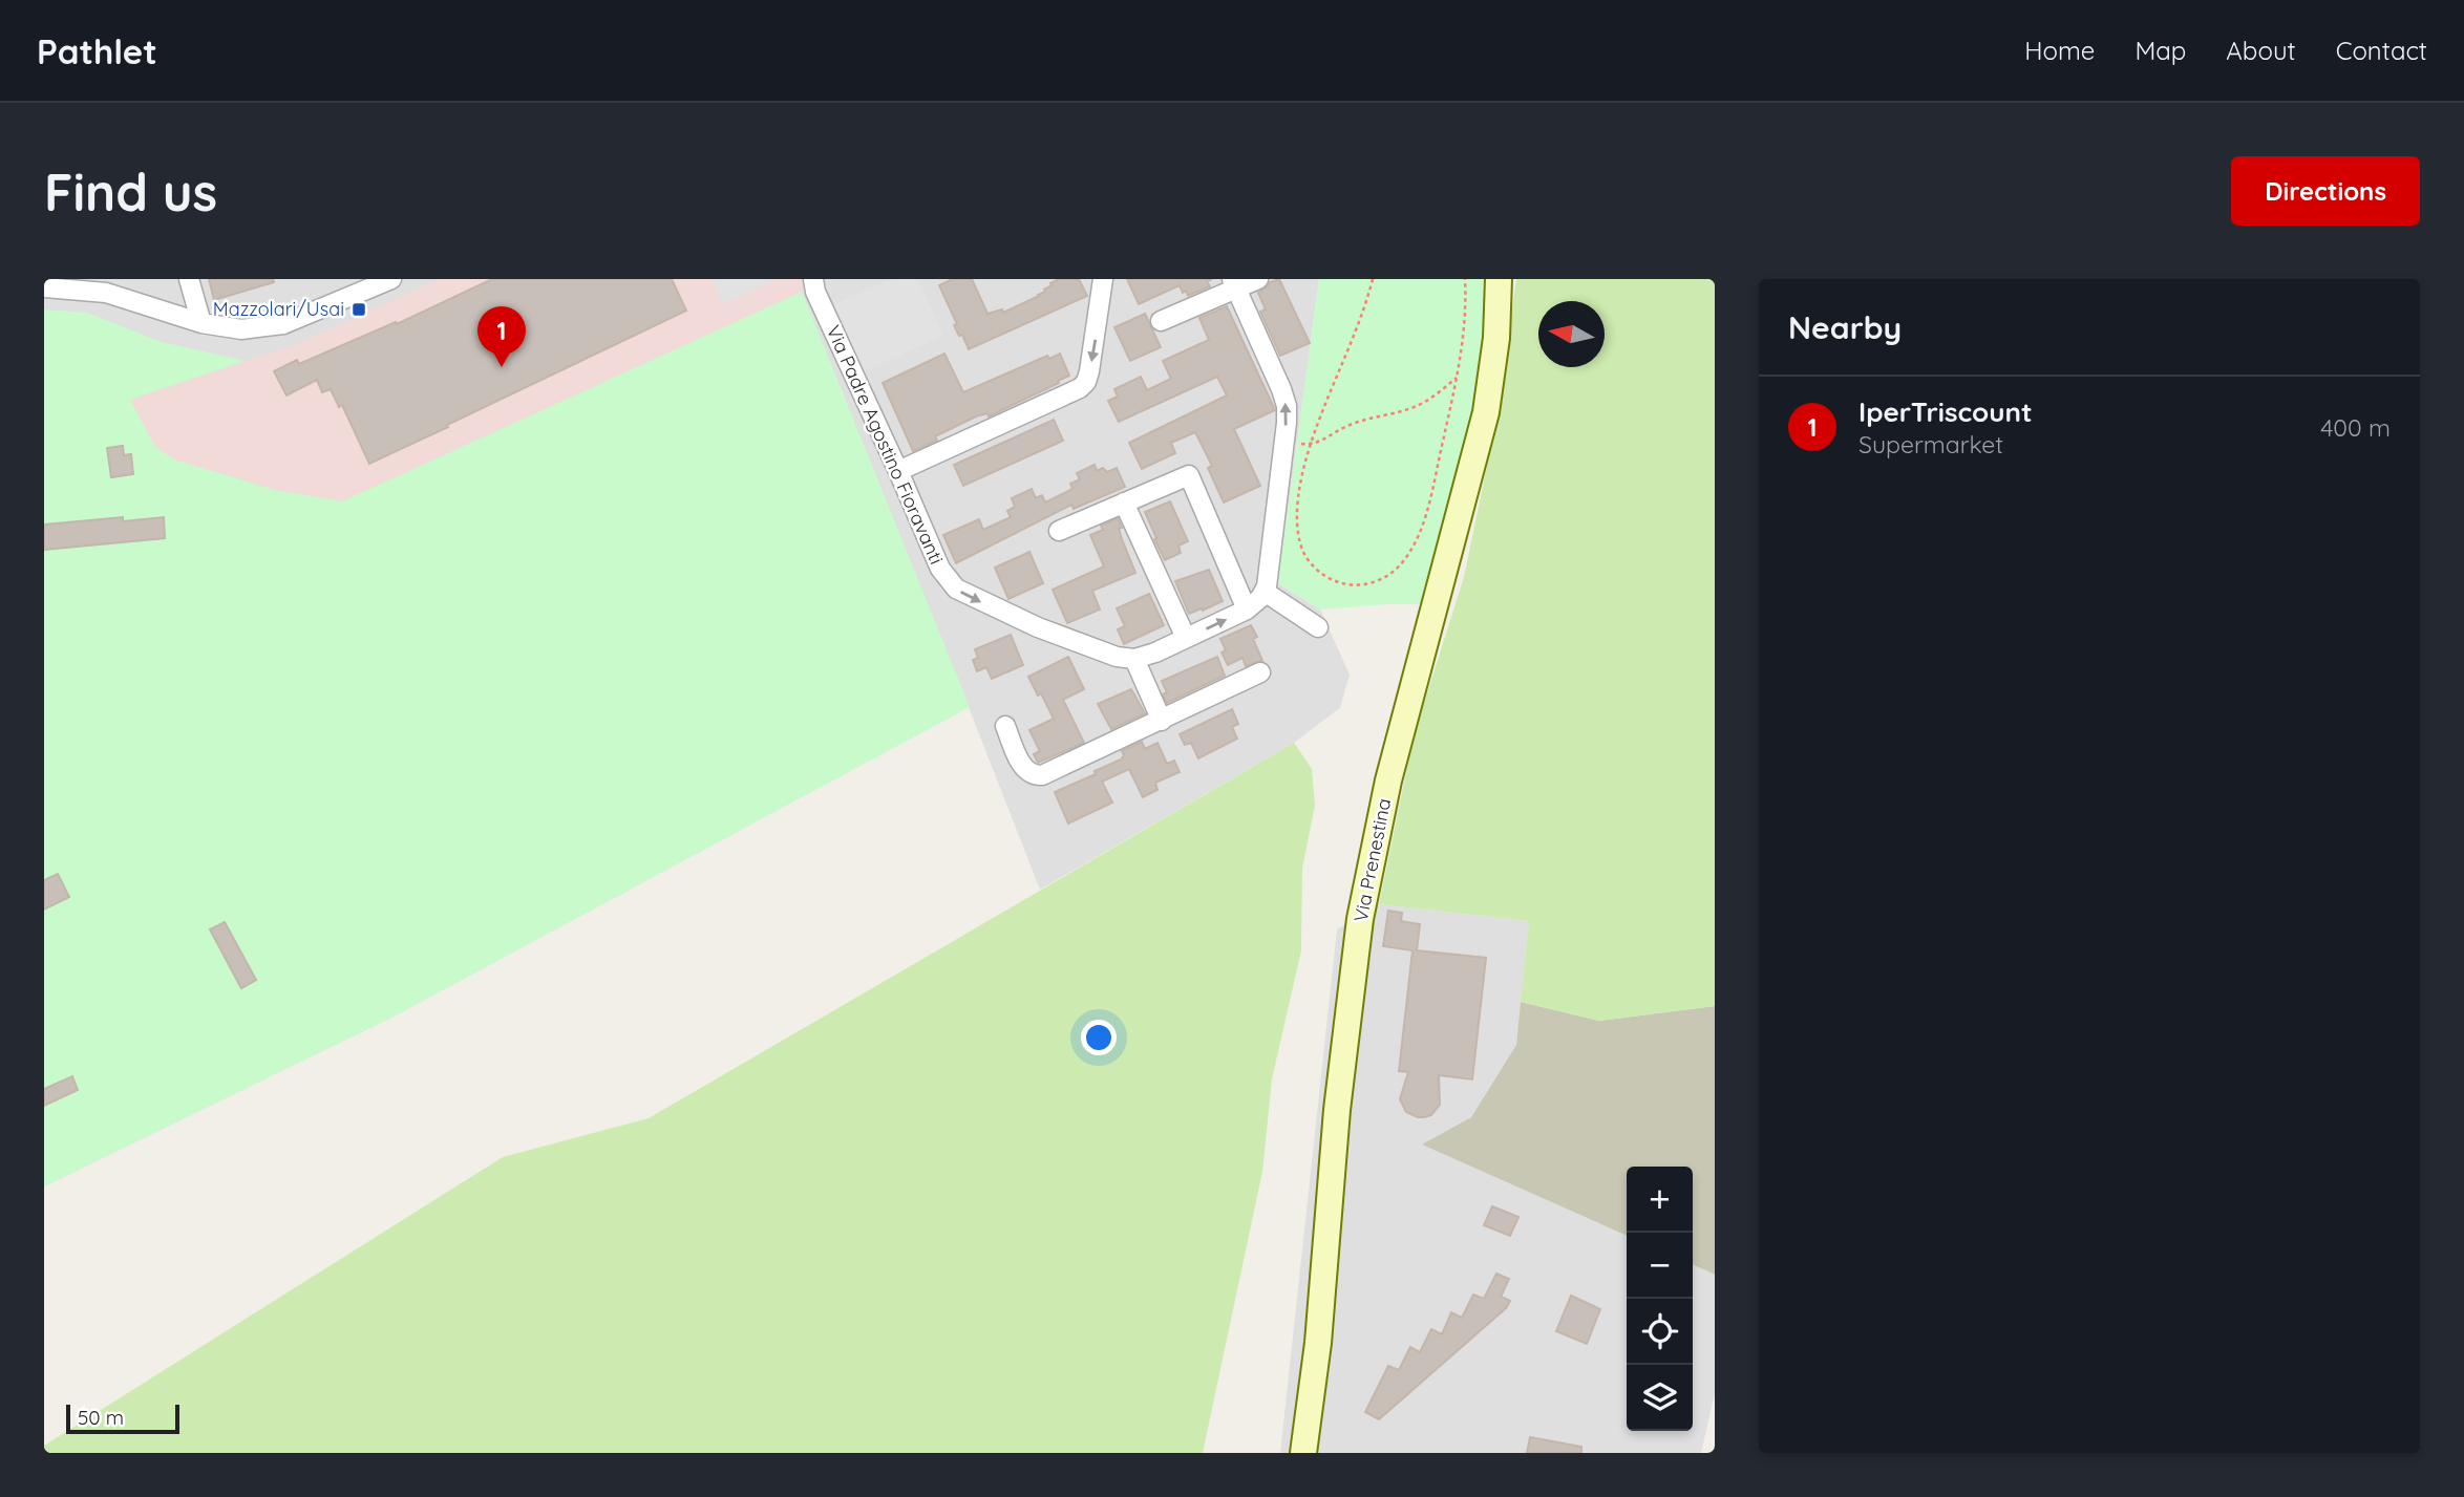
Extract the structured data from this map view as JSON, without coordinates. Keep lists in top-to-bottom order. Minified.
{"streets":{"main road":["Via Prenestina"],"street":["Via Padre Agostino Fioravanti"]},"one_way":["Via Padre Agostino Fioravanti"],"places":{"transit":["Mazzolari/Usai"]},"scale_bar":"50 m","north":"left","page":{"header":"Pathlet","nav":["Home","Map","About","Contact"],"buttons":"Directions","title":"Find us","heading":"Nearby","pins":"1","list":[{"mark":"1","name":"IperTriscount","note":"Supermarket","value":"400 m"}],"map_buttons":["+","−"],"scale":"50 m"}}
